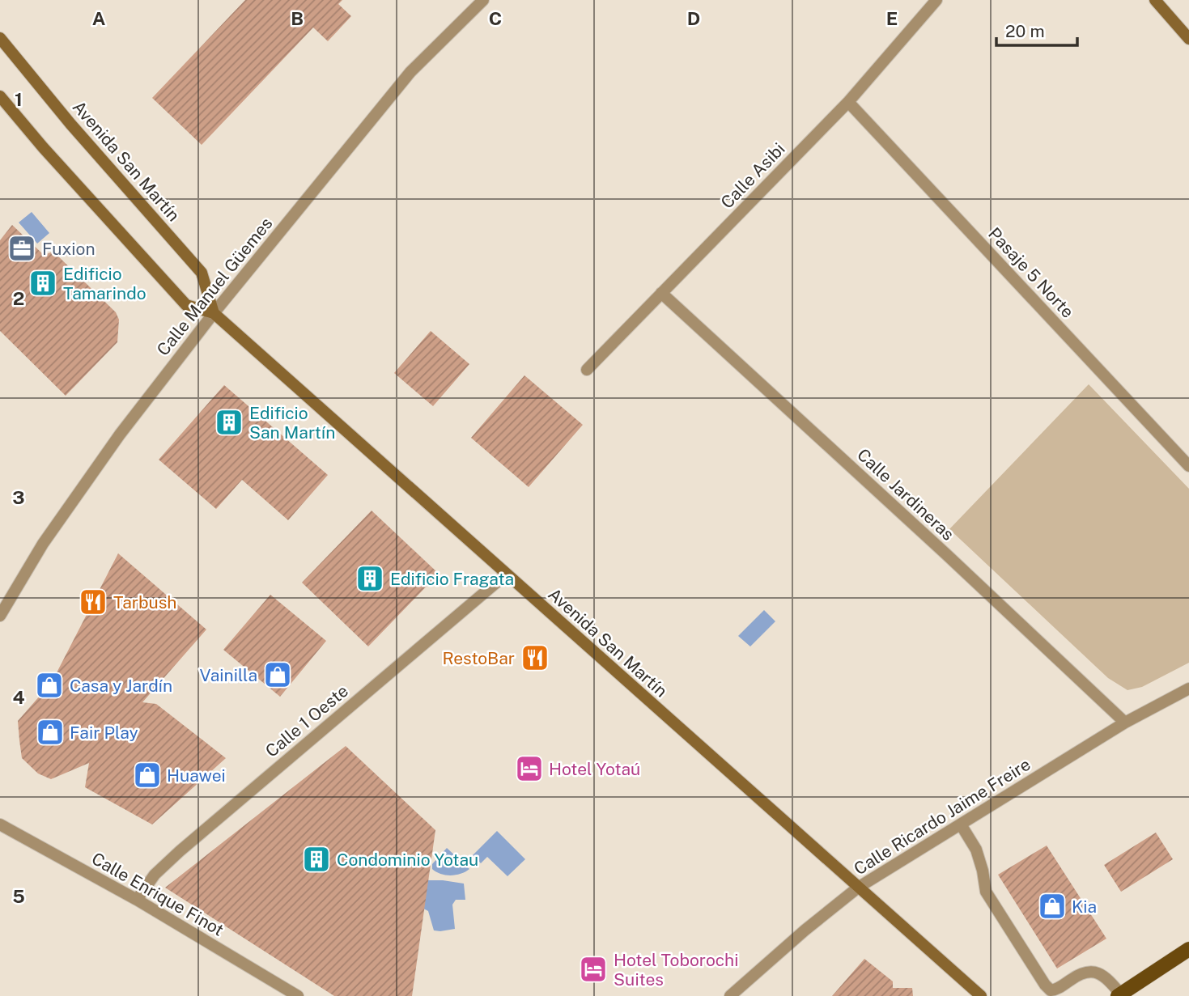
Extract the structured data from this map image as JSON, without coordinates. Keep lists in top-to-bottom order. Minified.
{"streets":{"main road":["Avenida San Martín"],"street":["Calle Asibi","Pasaje 5 Norte","Calle Manuel Güemes","Calle Jardineras","Calle 1 Oeste","Calle Ricardo Jaime Freire","Calle Enrique Finot"]},"crossings":[["Avenida San Martín","Calle Manuel Güemes"],["Avenida San Martín","Calle 1 Oeste"],["Avenida San Martín","Calle Ricardo Jaime Freire"],["Calle Asibi","Pasaje 5 Norte"],["Calle Asibi","Calle Jardineras"],["Calle Jardineras","Calle Ricardo Jaime Freire"],["Calle 1 Oeste","Calle Enrique Finot"]],"places":{"office":["Fuxion"],"building":["Edificio Tamarindo","Edificio San Martín","Edificio Fragata","Condominio Yotau"],"restaurant":["Tarbush","RestoBar"],"shop":["Vainilla","Casa y Jardín","Fair Play","Huawei","Kia"],"hotel":["Hotel Yotaú","Hotel Toborochi Suites"]},"scale_bar":"20 m","grid":{"columns":["A","B","C","D","E"],"rows":["1","2","3","4","5"]}}
